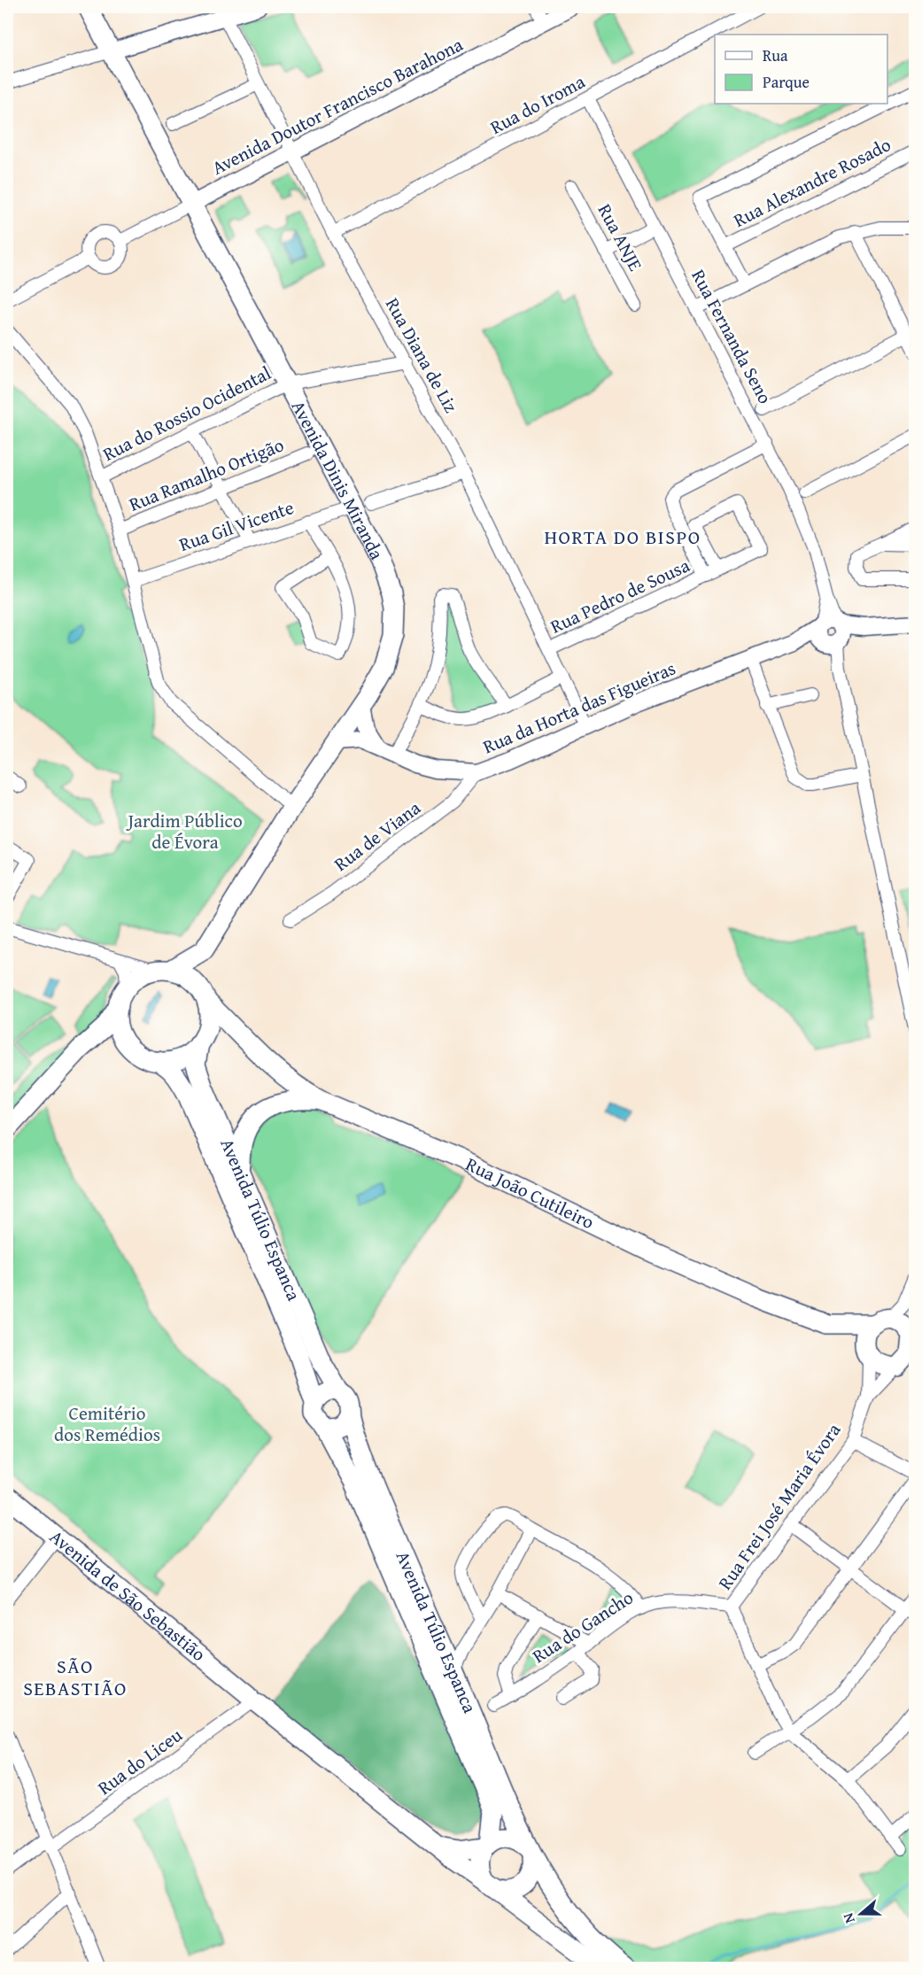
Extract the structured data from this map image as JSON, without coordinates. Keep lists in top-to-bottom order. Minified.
{"streets":{"main road":["Avenida Dinis Miranda","Rua João Cutileiro","Avenida Túlio Espanca","Avenida de São Sebastião"],"street":["Rua do Iroma","Avenida Doutor Francisco Barahona","Rua Alexandre Rosado","Rua ANJE","Rua Fernanda Seno","Rua Diana de Liz","Rua do Rossio Ocidental","Rua Ramalho Ortigão","Rua Gil Vicente","Rua Pedro de Sousa","Rua da Horta das Figueiras","Rua de Viana","Rua Frei José Maria Évora","Rua do Gancho","Rua do Liceu"]},"crossings":[["Rua do Iroma","Rua Fernanda Seno"],["Rua do Iroma","Rua Diana de Liz"],["Avenida Doutor Francisco Barahona","Rua Diana de Liz"],["Avenida Doutor Francisco Barahona","Avenida Dinis Miranda"],["Rua Fernanda Seno","Rua da Horta das Figueiras"],["Rua Diana de Liz","Rua do Rossio Ocidental"],["Rua Diana de Liz","Rua Pedro de Sousa"],["Rua Diana de Liz","Rua da Horta das Figueiras"],["Rua do Rossio Ocidental","Avenida Dinis Miranda"],["Avenida Dinis Miranda","Rua Gil Vicente"],["Avenida Dinis Miranda","Rua da Horta das Figueiras"],["Avenida Dinis Miranda","Rua João Cutileiro"],["Avenida Dinis Miranda","Avenida Túlio Espanca"],["Rua da Horta das Figueiras","Rua de Viana"],["Rua João Cutileiro","Avenida Túlio Espanca"],["Rua João Cutileiro","Rua Frei José Maria Évora"],["Avenida Túlio Espanca","Avenida de São Sebastião"],["Rua Frei José Maria Évora","Rua do Gancho"],["Avenida de São Sebastião","Rua do Liceu"]],"districts":["HORTA DO BISPO","SÃO SEBASTIÃO"],"parks":["Jardim Público de Évora","Cemitério dos Remédios"],"legend":["Rua","Parque"],"north":"left"}
